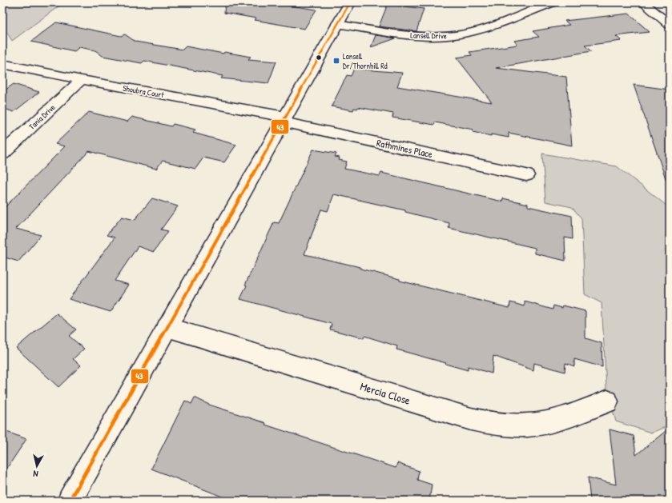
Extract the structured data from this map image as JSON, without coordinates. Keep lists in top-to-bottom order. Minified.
{"streets":{"street":["Lansell Drive","Shoubra Court","Tania Drive","Rathmines Place","Mercia Close"]},"crossings":[["Shoubra Court","Tania Drive"],["Shoubra Court","Rathmines Place"]],"places":{"transit":["Lansell Dr/Thornhill Rd"]},"lines":["transit line 43"],"north":"bottom"}
